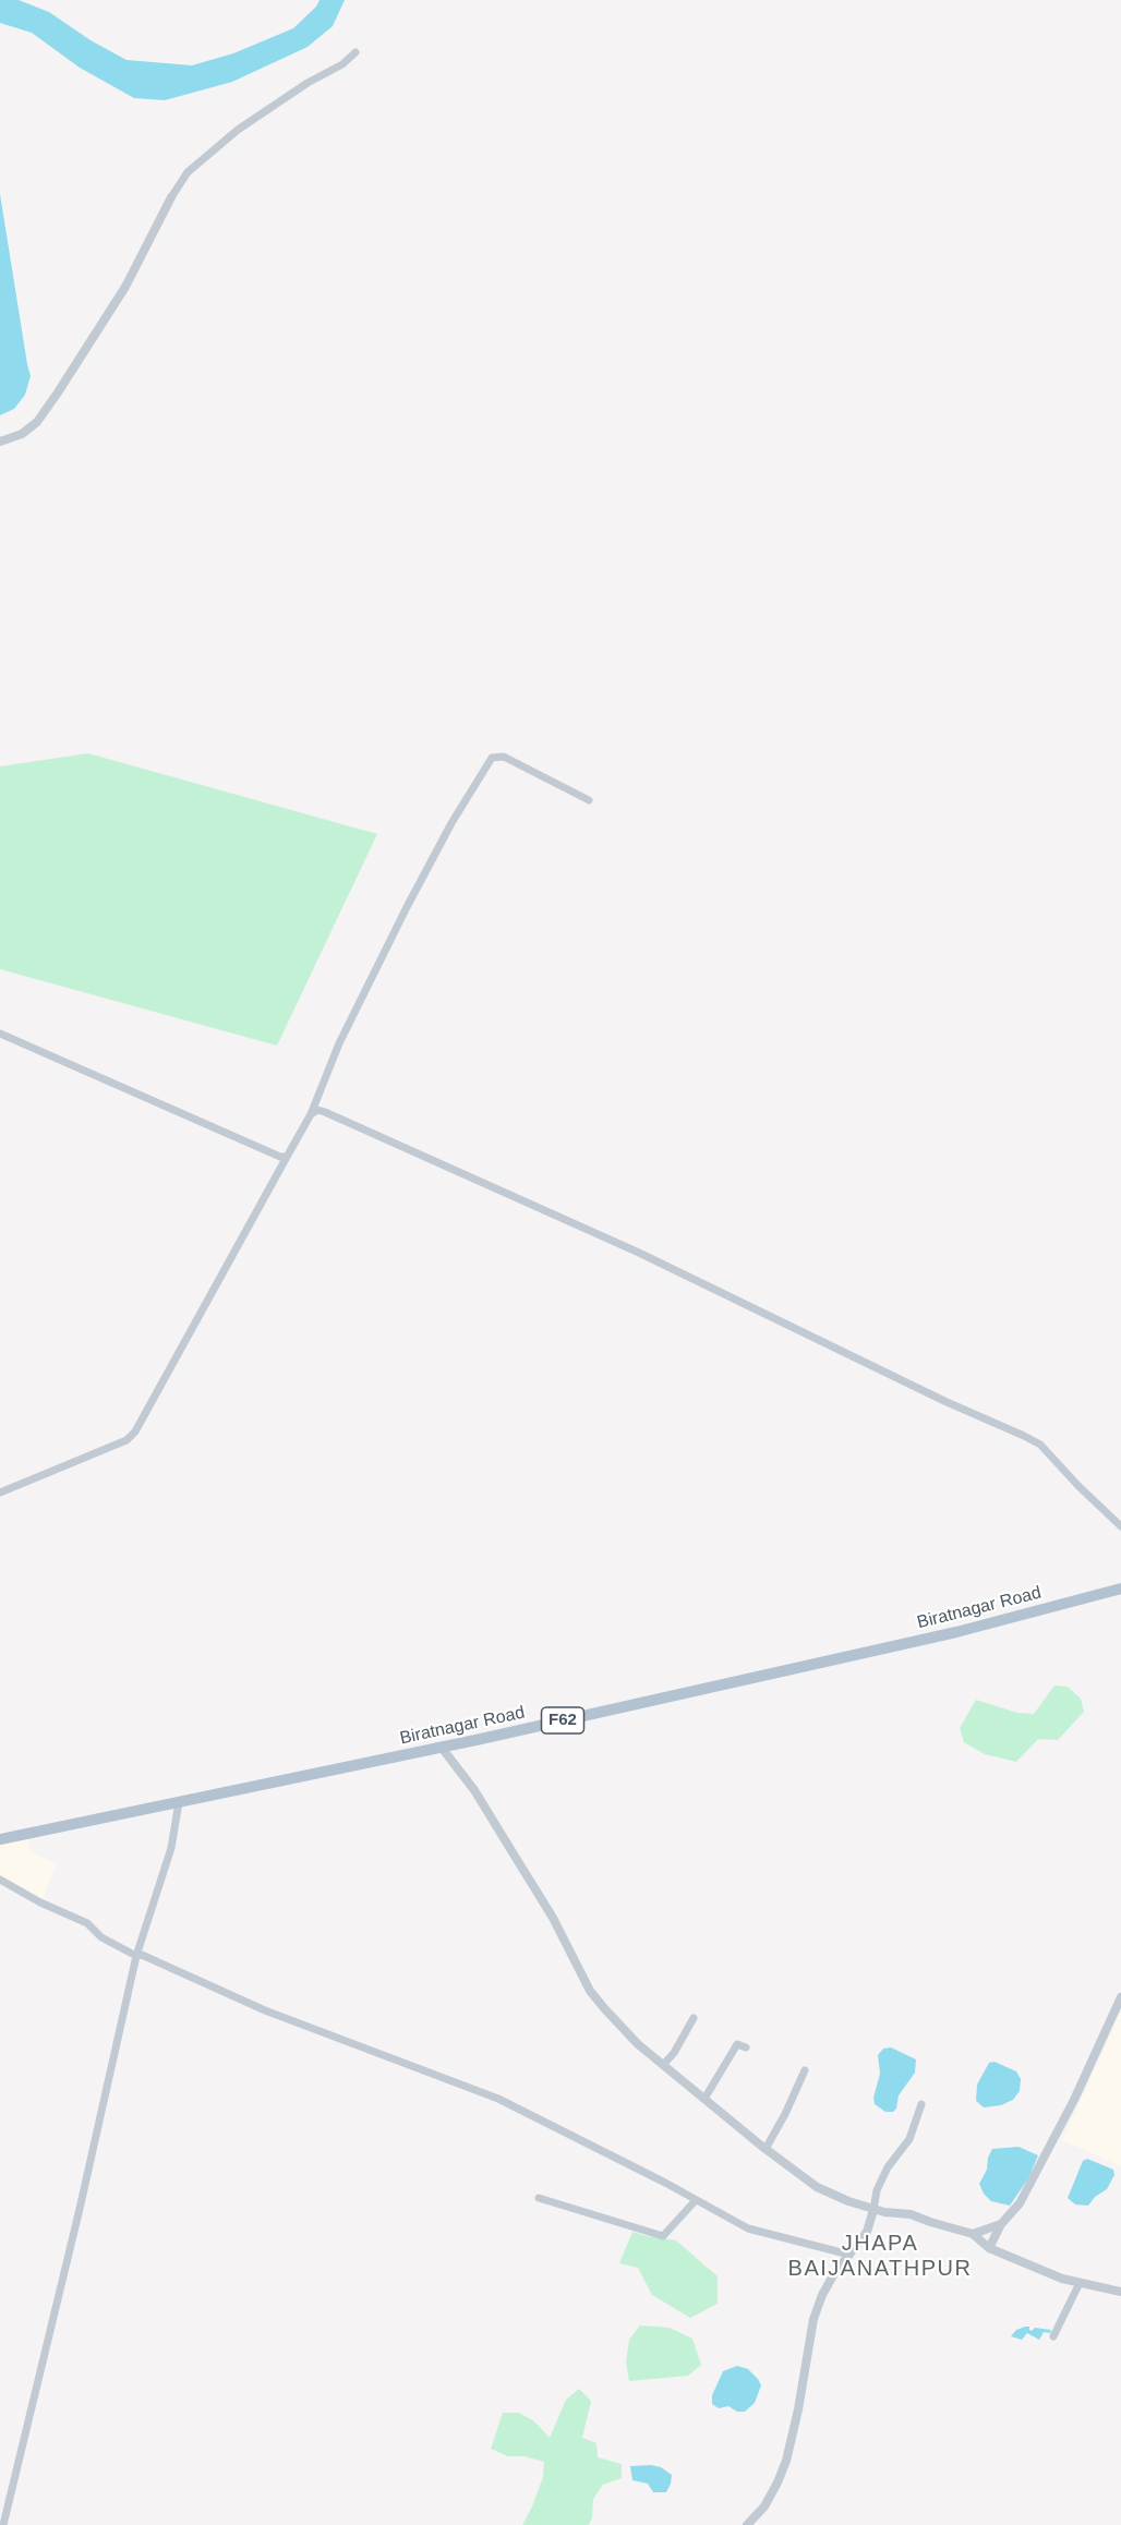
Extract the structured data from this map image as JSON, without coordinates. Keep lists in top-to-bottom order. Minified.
{"streets":{"main road":["Biratnagar Road","F62"]},"districts":["JHAPA BAIJANATHPUR"]}
